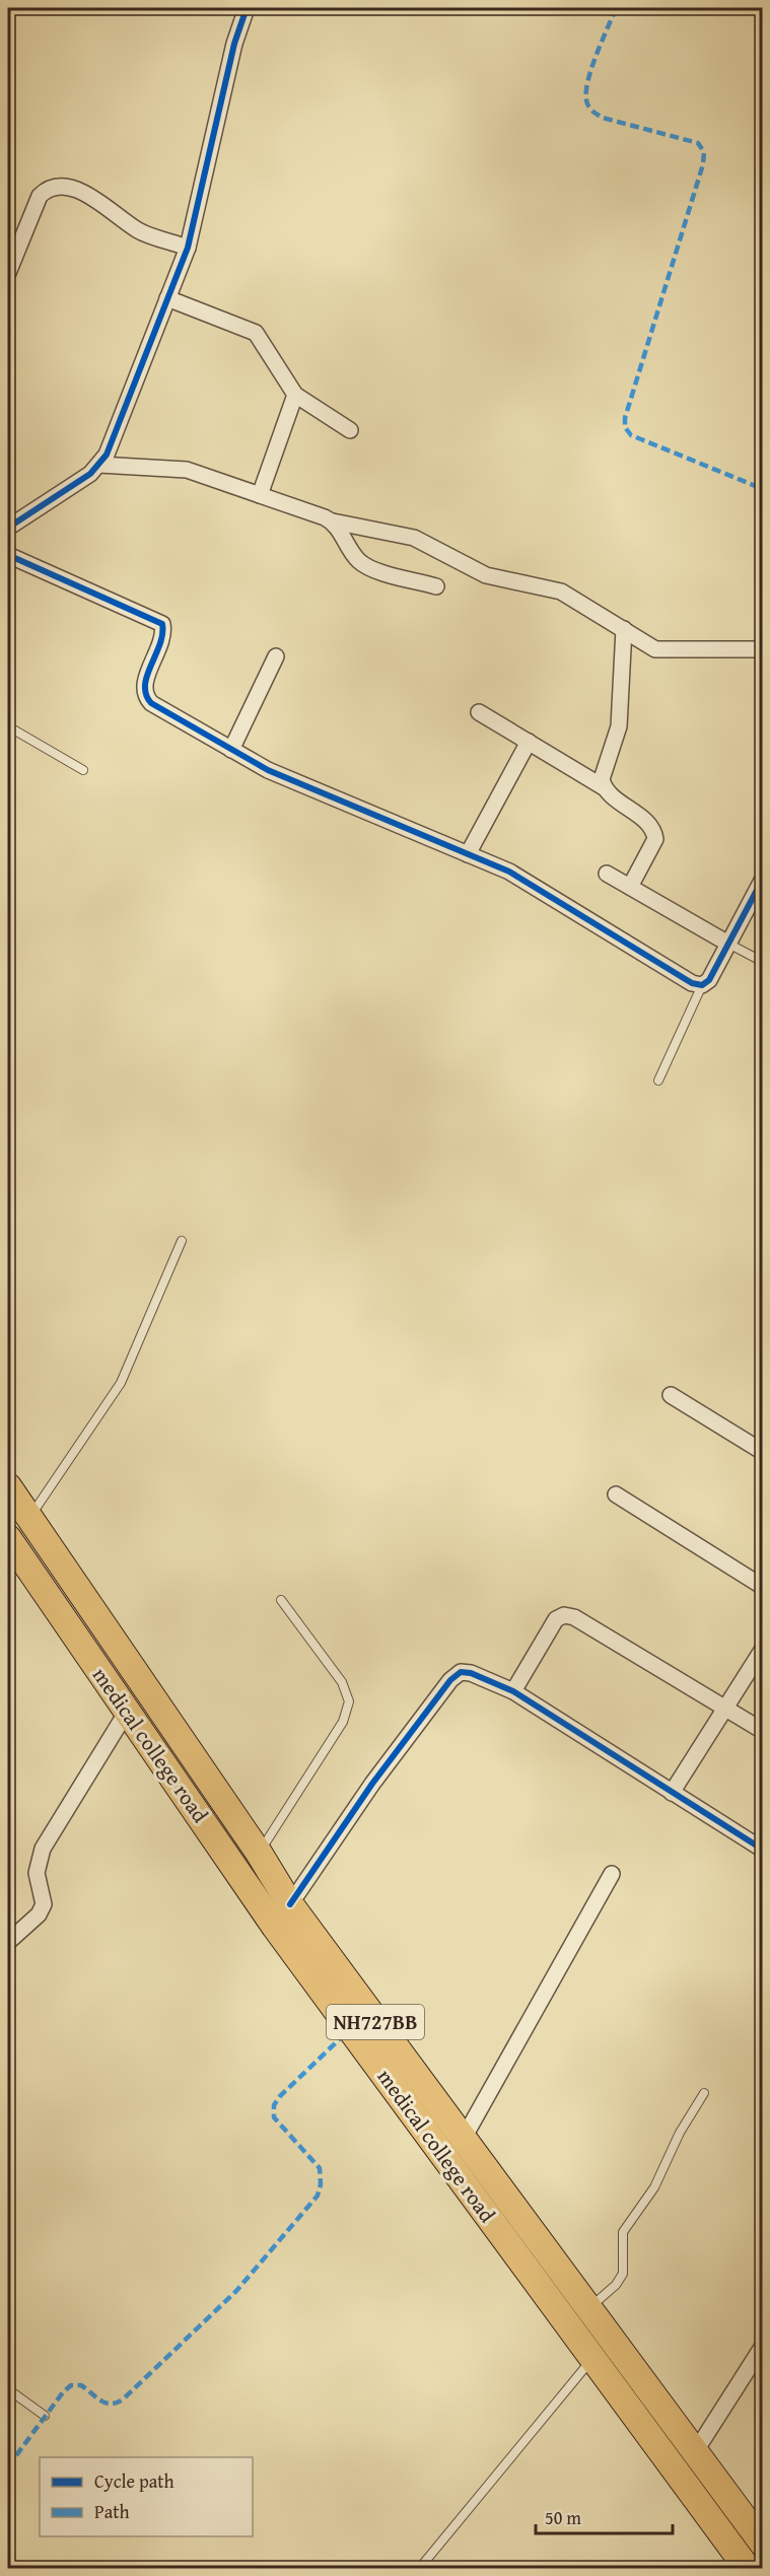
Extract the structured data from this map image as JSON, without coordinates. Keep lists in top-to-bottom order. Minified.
{"streets":{"highway":["medical college road","NH727BB"]},"crossings":[["medical college road","NH727BB"]],"legend":["Cycle path","Path"],"scale_bar":"50 m"}
